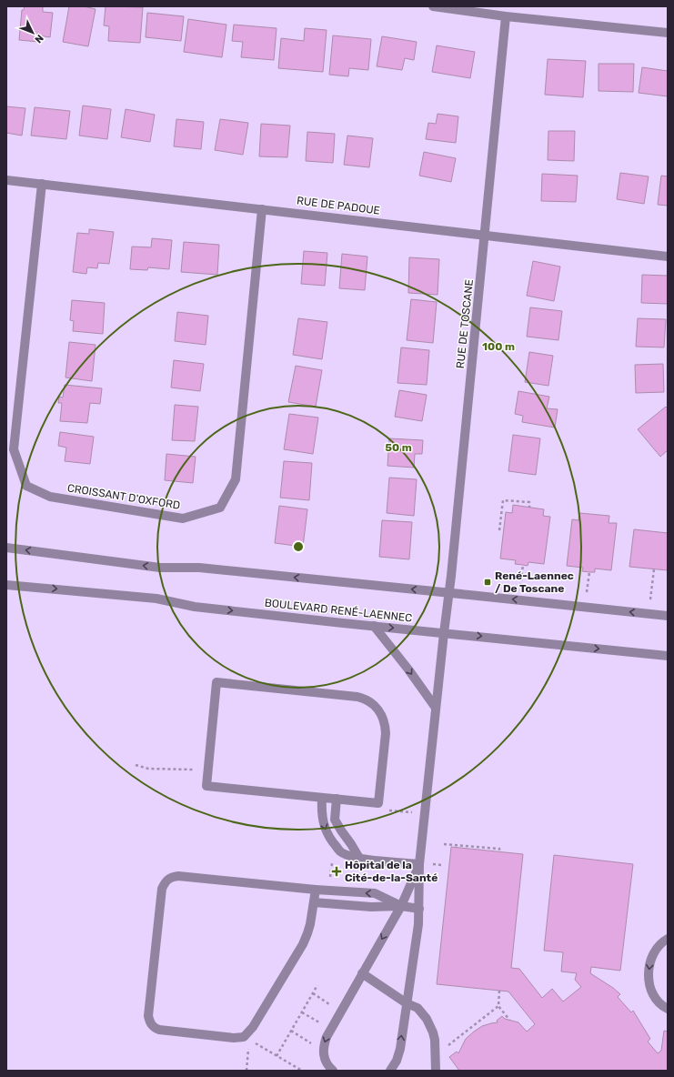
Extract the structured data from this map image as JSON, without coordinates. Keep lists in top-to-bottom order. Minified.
{"streets":{"street":["RUE DE PADOUE","RUE DE TOSCANE","CROISSANT D'OXFORD","BOULEVARD RENÉ-LAENNEC"]},"crossings":[["RUE DE PADOUE","RUE DE TOSCANE"],["RUE DE PADOUE","CROISSANT D'OXFORD"],["RUE DE TOSCANE","BOULEVARD RENÉ-LAENNEC"]],"places":{"transit":["René-Laennec / De Toscane"],"health":["Hôpital de la Cité-de-la-Santé"]},"north":"bottom right","rings":["100 m","50 m"]}
